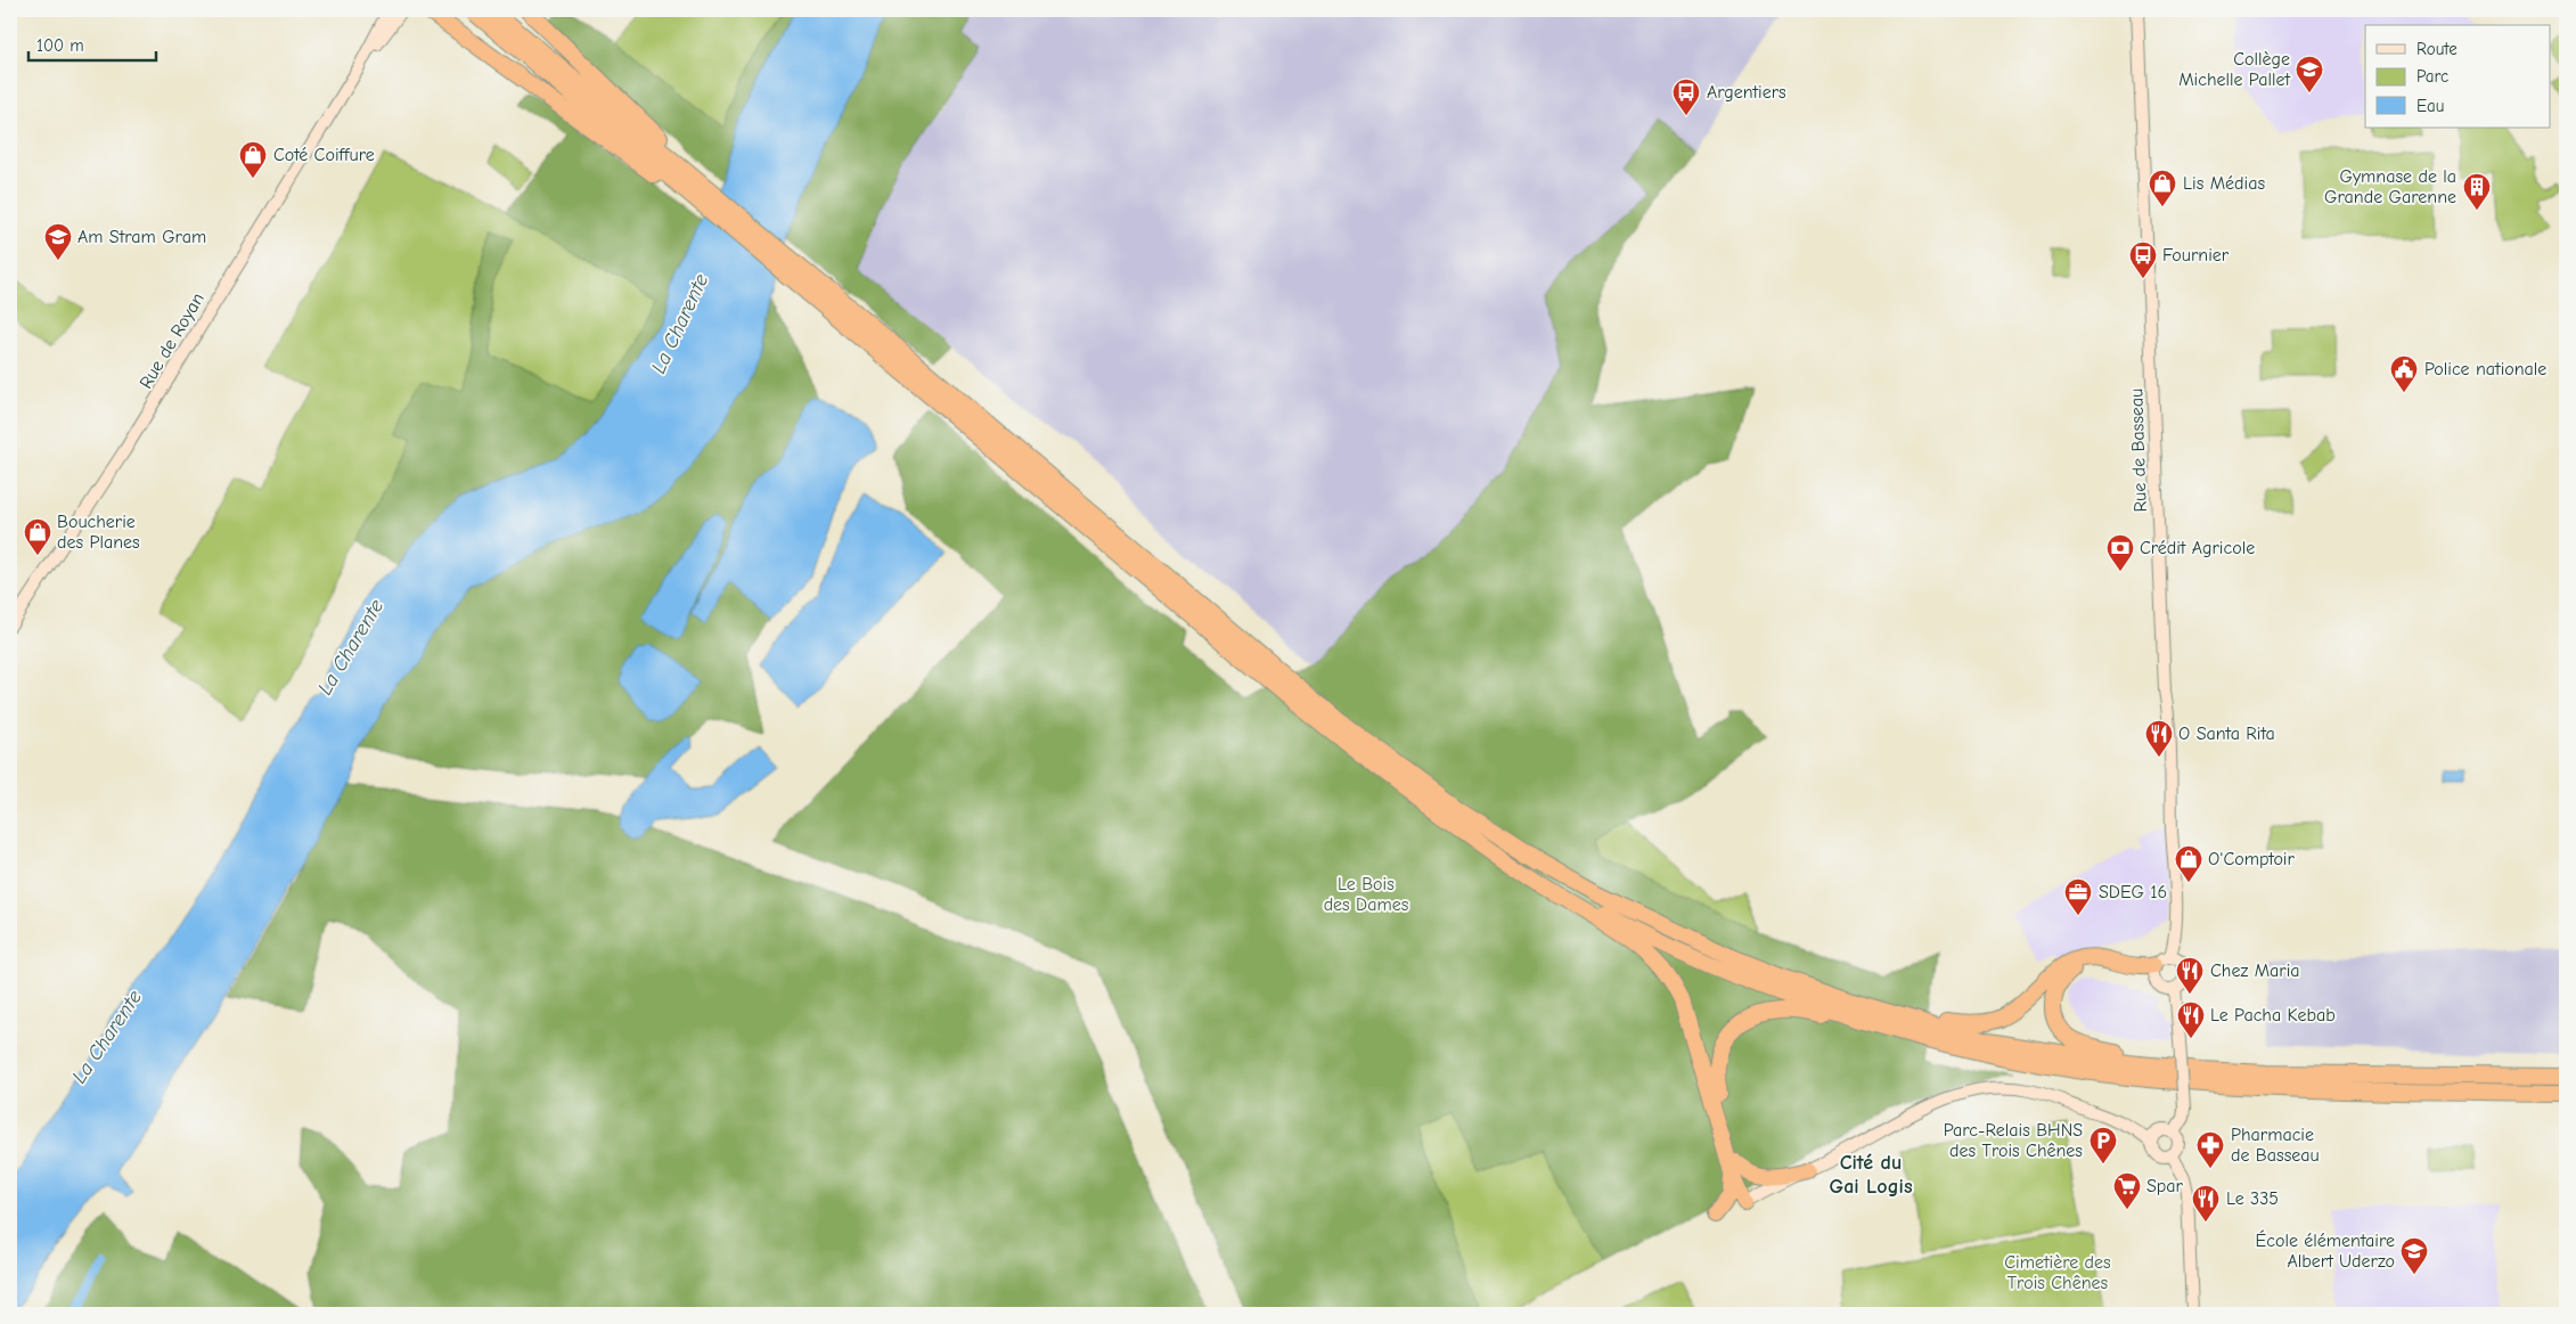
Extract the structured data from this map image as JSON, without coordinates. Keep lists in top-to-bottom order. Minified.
{"streets":{"street":["Rue de Royan","Rue de Basseau"]},"districts":["Cité du Gai Logis"],"water":["La Charente"],"parks":["Le Bois des Dames","Cimetière des Trois Chênes"],"places":{"school or university":["Collège Michelle Pallet","Am Stram Gram","École élémentaire Albert Uderzo"],"bus stop":["Argentiers","Fournier"],"shop":["Coté Coiffure","Lis Médias","Boucherie des Planes","O'Comptoir"],"building":["Gymnase de la Grande Garenne"],"public building":["Police nationale"],"bank":["Crédit Agricole"],"restaurant":["O Santa Rita","Chez Maria","Le Pacha Kebab","Le 335"],"office":["SDEG 16"],"parking":["Parc-Relais BHNS des Trois Chênes"],"pharmacy":["Pharmacie de Basseau"],"supermarket":["Spar"]},"legend":["Route","Parc","Eau"],"scale_bar":"100 m"}
